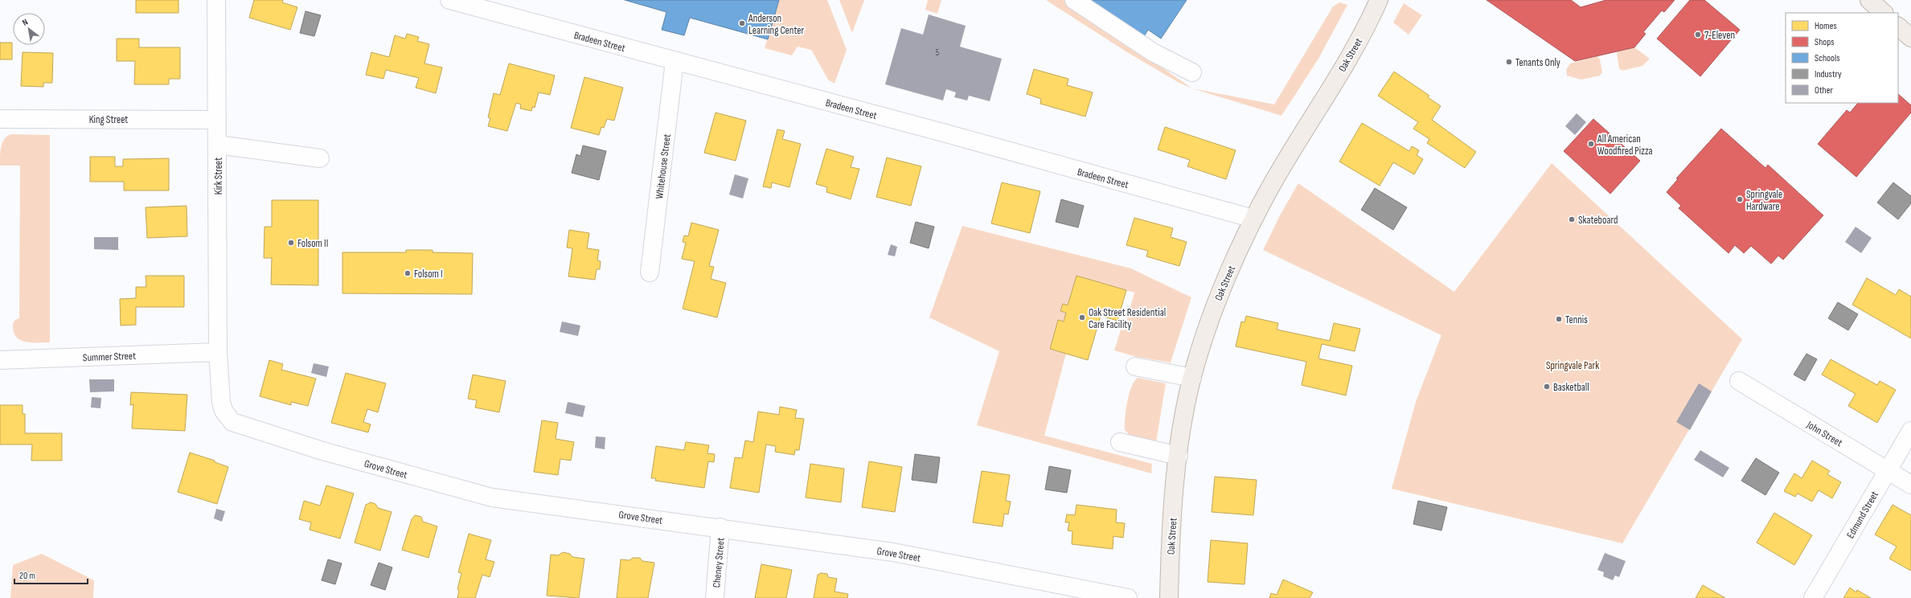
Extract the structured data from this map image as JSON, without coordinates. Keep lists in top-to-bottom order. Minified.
{"streets":{"main road":["Oak Street"],"street":["Bradeen Street","King Street","Whitehouse Street","Kirk Street","Summer Street","John Street","Grove Street","Edmund Street","Cheney Street"]},"crossings":[["Bradeen Street","Oak Street"],["Bradeen Street","Whitehouse Street"],["King Street","Kirk Street"],["Kirk Street","Summer Street"],["Kirk Street","Grove Street"],["Summer Street","Grove Street"],["John Street","Edmund Street"],["Grove Street","Cheney Street"]],"parks":["Springvale Park"],"places":["Anderson Learning Center","7-Eleven","Tenants Only","All American Woodfired Pizza","Springvale Hardware","Skateboard","Folsom II","Folsom I","Oak Street Residential Care Facility","Tennis","Basketball"],"house_numbers":["5"],"legend":["Homes","Shops","Schools","Industry","Other"],"scale_bar":"20 m","north":"top left"}
